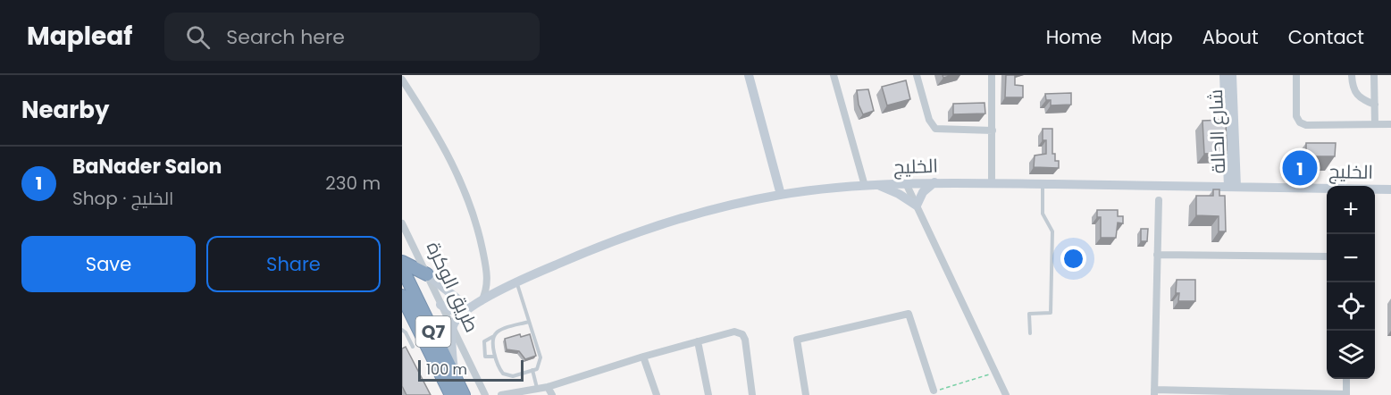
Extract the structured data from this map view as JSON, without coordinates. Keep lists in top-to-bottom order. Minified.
{"streets":{"highway":["طريق الوكرة","Q7"],"street":["شارع الحالة","الخليج"]},"crossings":[["شارع الحالة","الخليج"],["الخليج","طريق الوكرة"]],"scale_bar":"100 m","page":{"header":"Mapleaf","search":"Search here","nav":["Home","Map","About","Contact"],"heading":"Nearby","list":[{"mark":"1","name":"BaNader Salon","note":"Shop · الخليج","value":"230 m"}],"pins":"1","map_buttons":["+","−"],"buttons":["Save","Share"],"scale":"100 m"}}
